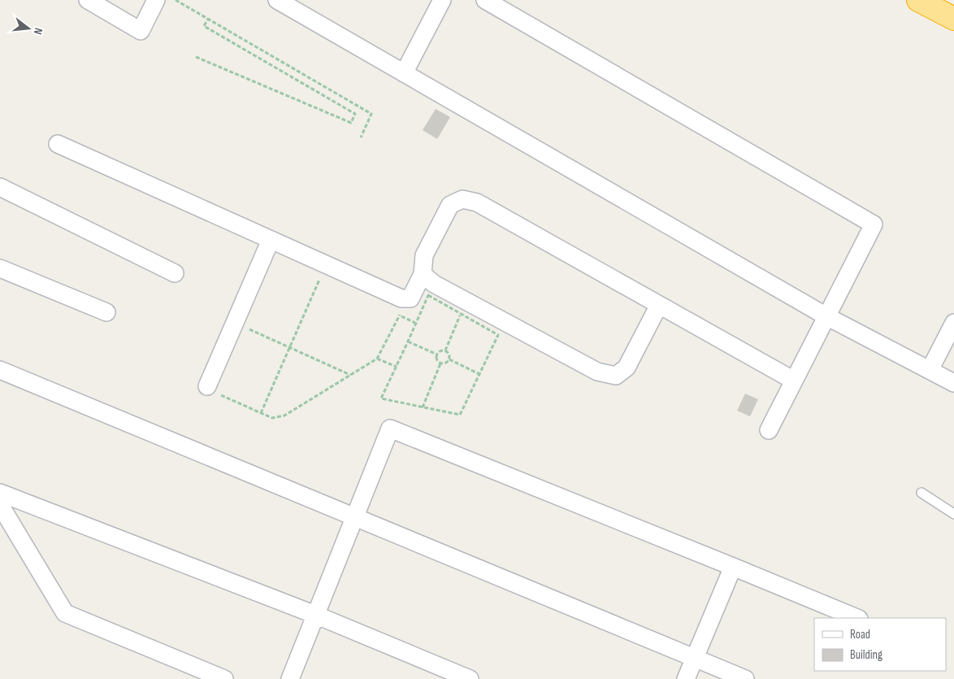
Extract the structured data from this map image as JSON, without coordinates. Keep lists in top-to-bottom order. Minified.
{"legend":["Road","Building"],"north":"right"}
